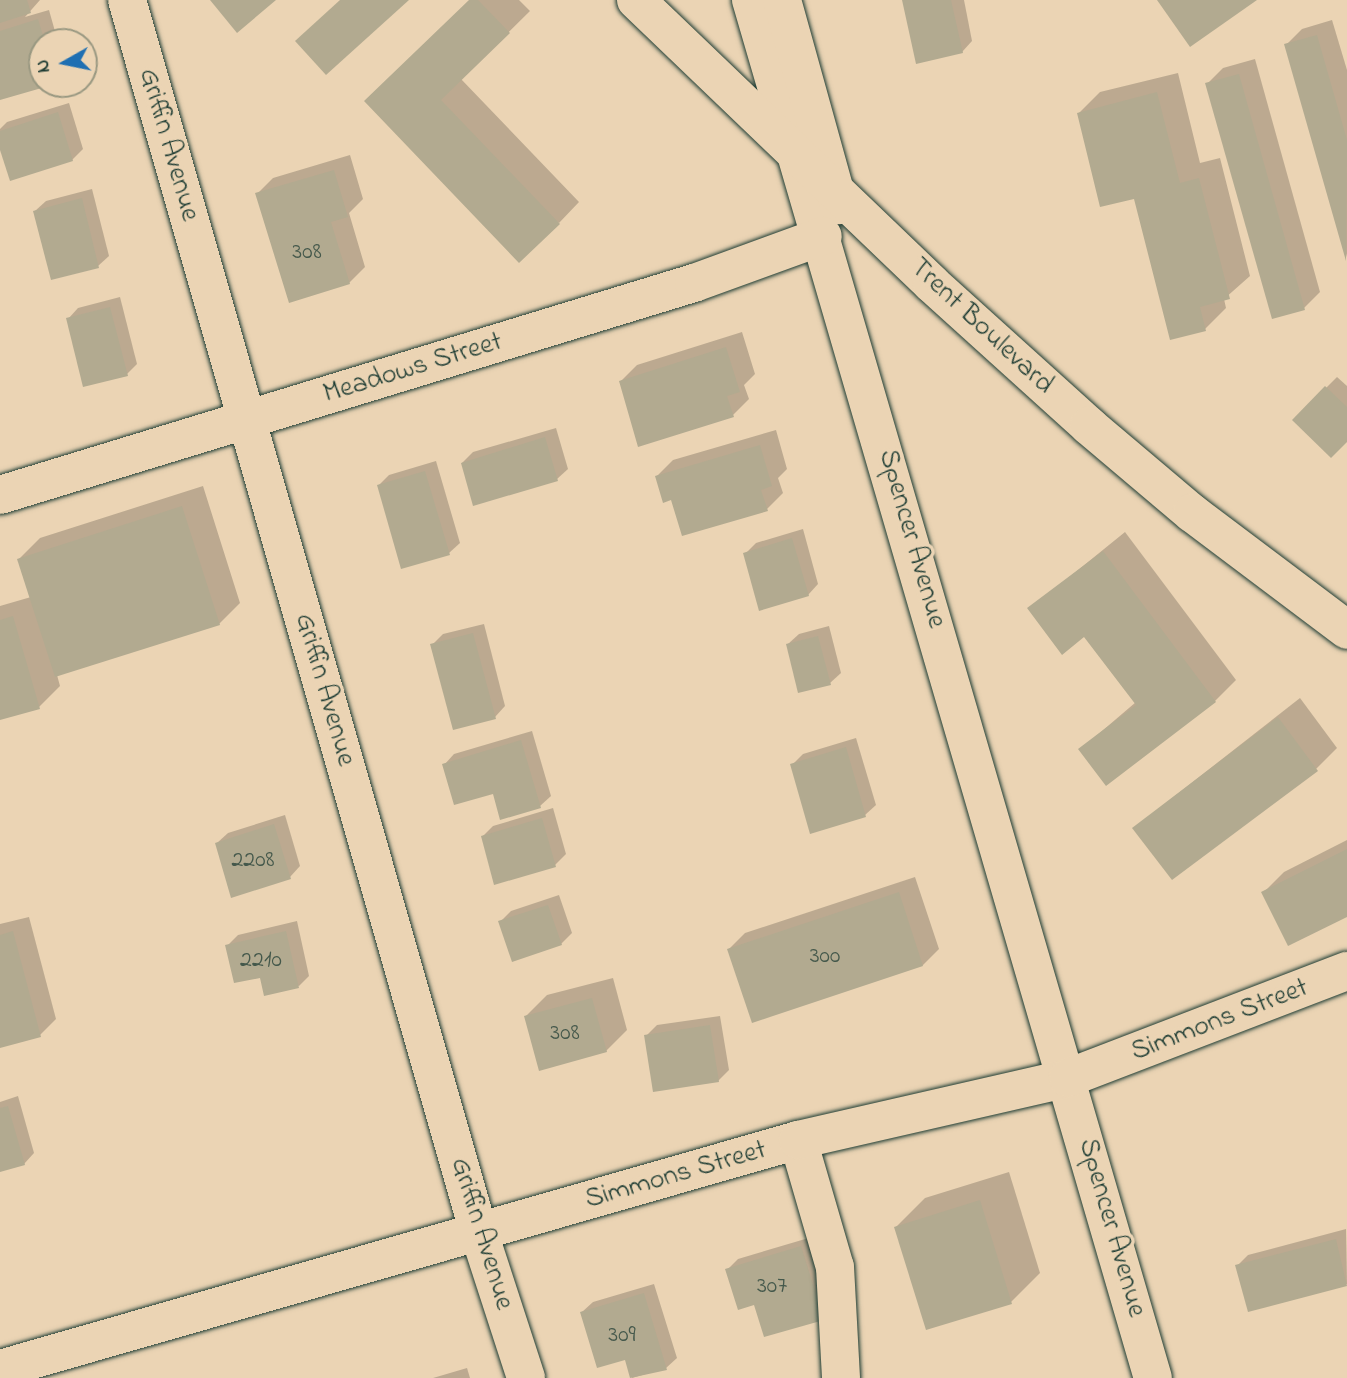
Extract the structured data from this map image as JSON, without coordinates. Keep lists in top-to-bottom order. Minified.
{"streets":{"street":["Griffin Avenue","Trent Boulevard","Meadows Street","Spencer Avenue","Simmons Street"]},"crossings":[["Griffin Avenue","Meadows Street"],["Griffin Avenue","Simmons Street"],["Trent Boulevard","Spencer Avenue"],["Meadows Street","Spencer Avenue"],["Spencer Avenue","Simmons Street"]],"house_numbers":["308","2208","300","2210","308","307","309"],"north":"left"}
